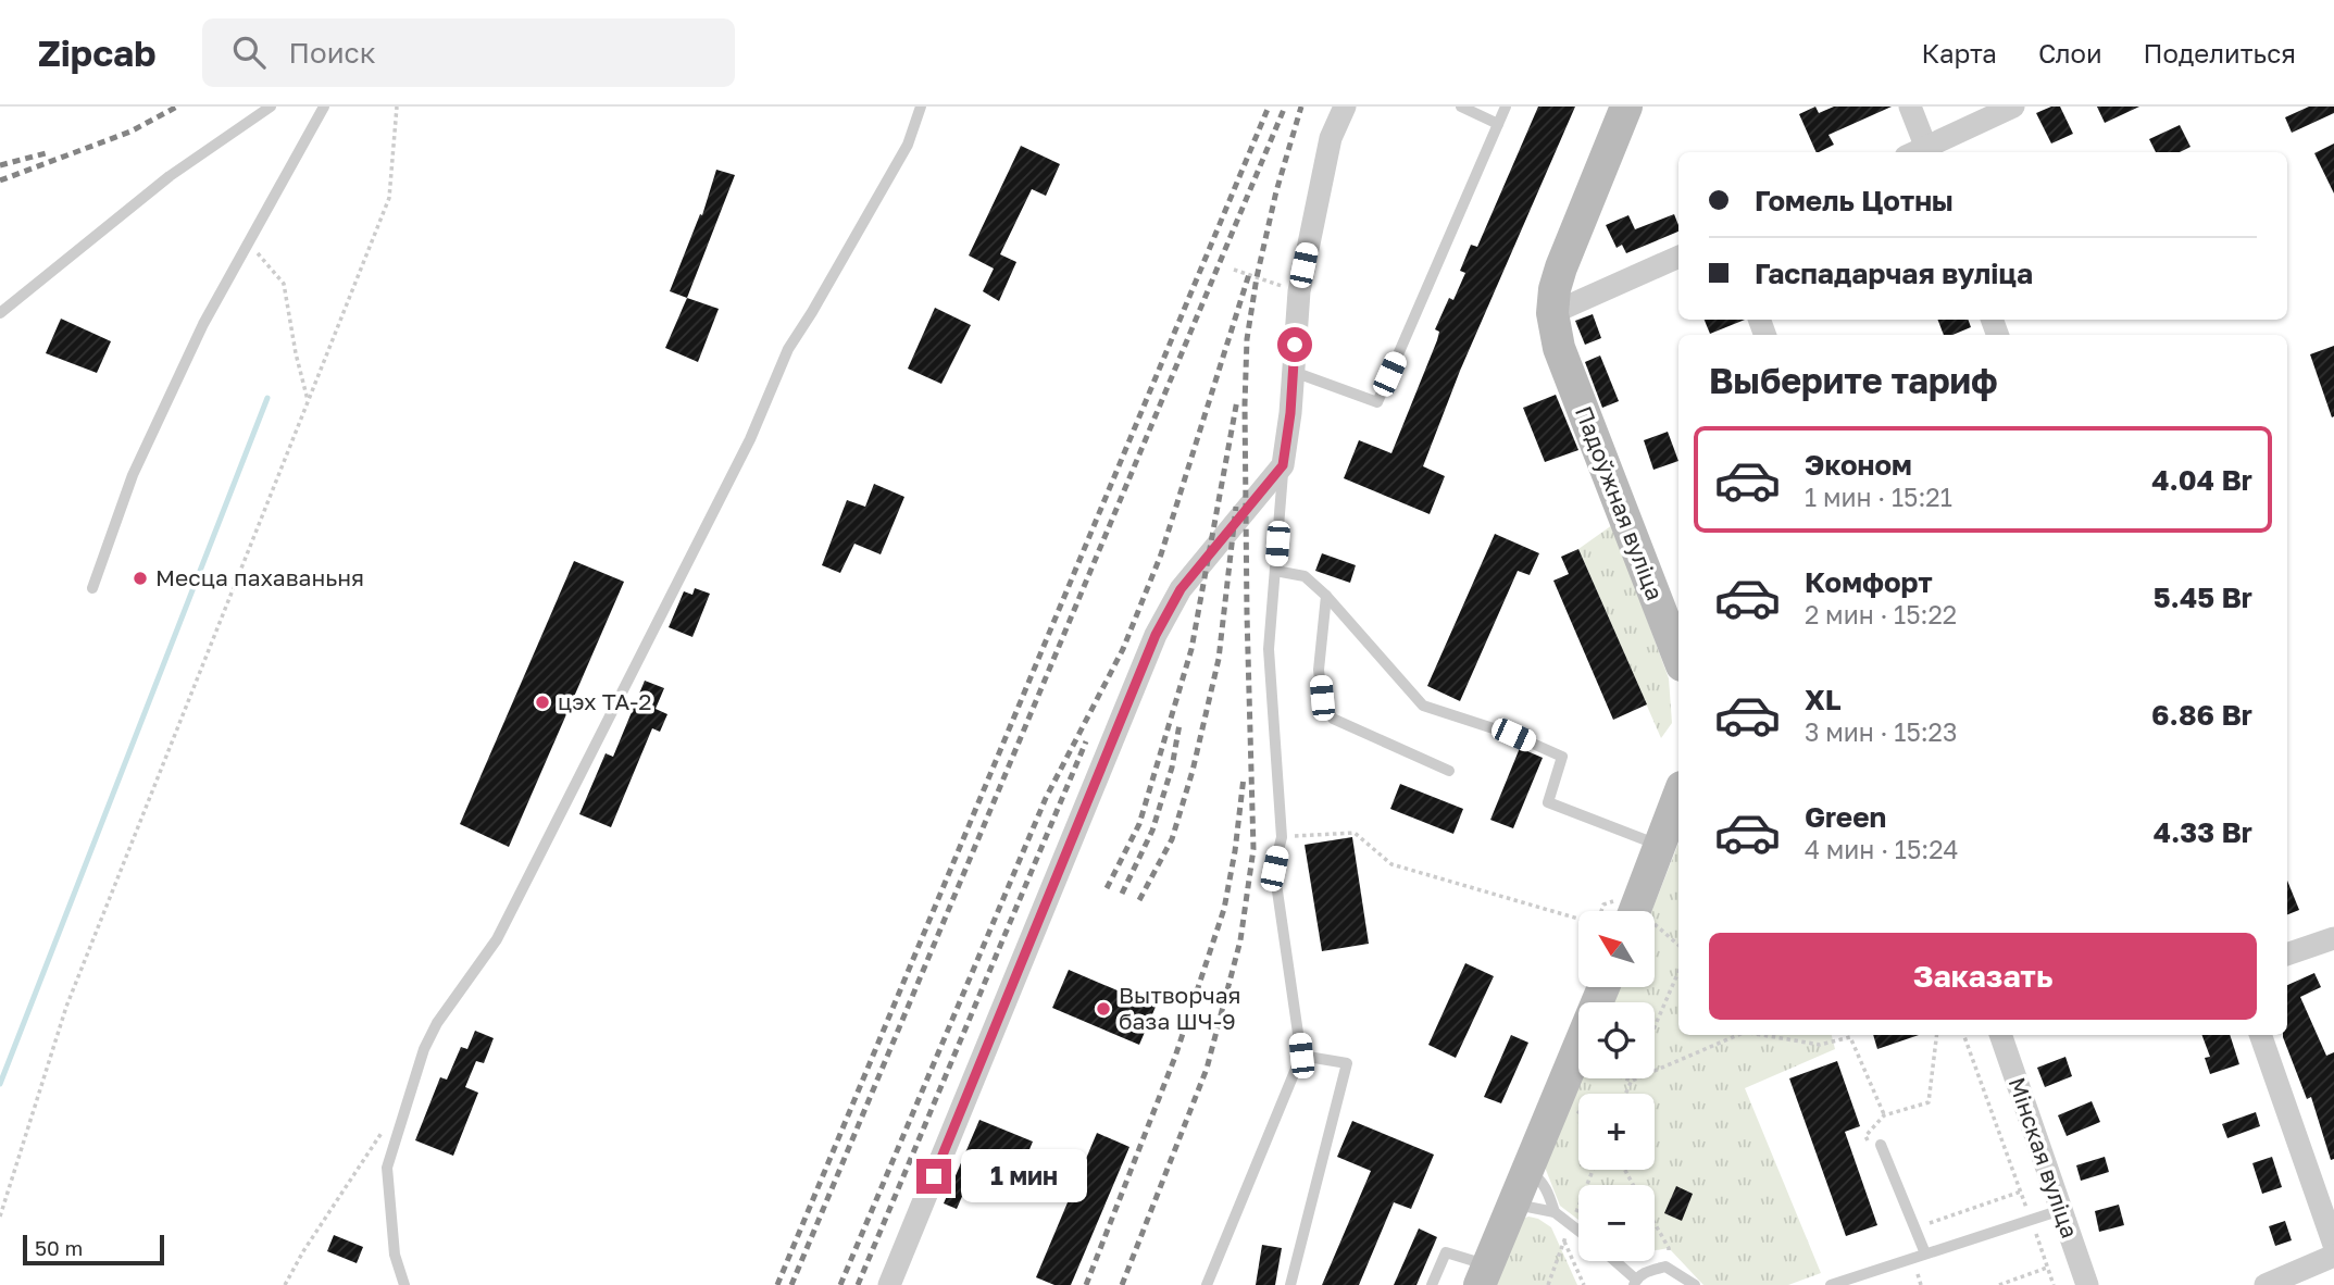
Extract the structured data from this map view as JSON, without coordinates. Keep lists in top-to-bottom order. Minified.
{"streets":{"main road":["Падоўжная вуліца"],"street":["Мінская вуліца"]},"places":["Месца пахаваньня","цэх ТА-2","Вытворчая база ШЧ-9"],"scale_bar":"50 m","north":"top left","page":{"header":"Zipcab","search":"Поиск","nav":["Карта","Слои","Поделиться"],"banner":["Гомель Цотны","Гаспадарчая вуліца"],"heading":"Выберите тариф","list":[{"name":"Эконом","note":"1 мин · 15:21","value":"4.04 Br"},{"name":"Комфорт","note":"2 мин · 15:22","value":"5.45 Br"},{"name":"XL","note":"3 мин · 15:23","value":"6.86 Br"},{"name":"Green","note":"4 мин · 15:24","value":"4.33 Br"}],"map_buttons":["+","−"],"buttons":"Заказать","bubble":"1 мин","scale":"50 m"}}
